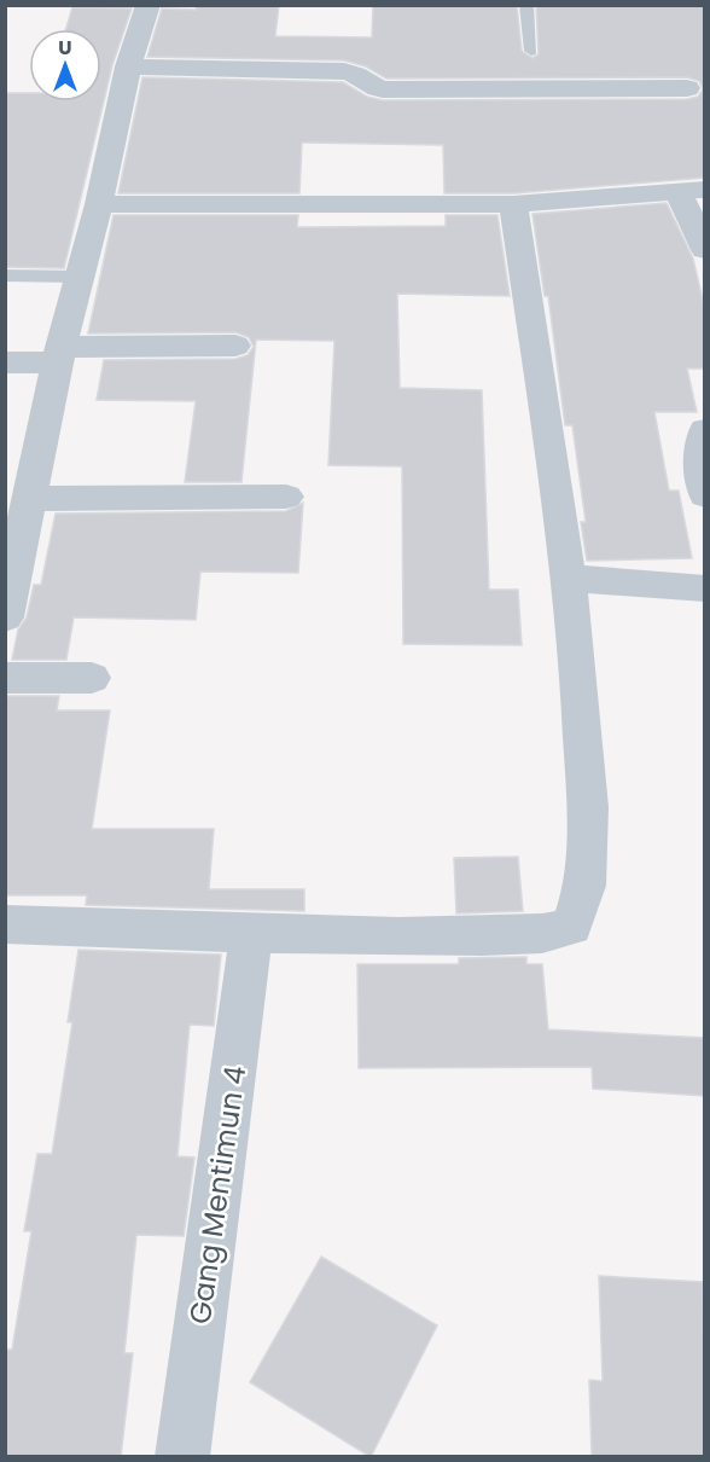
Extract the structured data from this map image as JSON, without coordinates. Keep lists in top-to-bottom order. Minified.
{"streets":{"street":["Gang Mentimun 4"]},"north":"top"}
